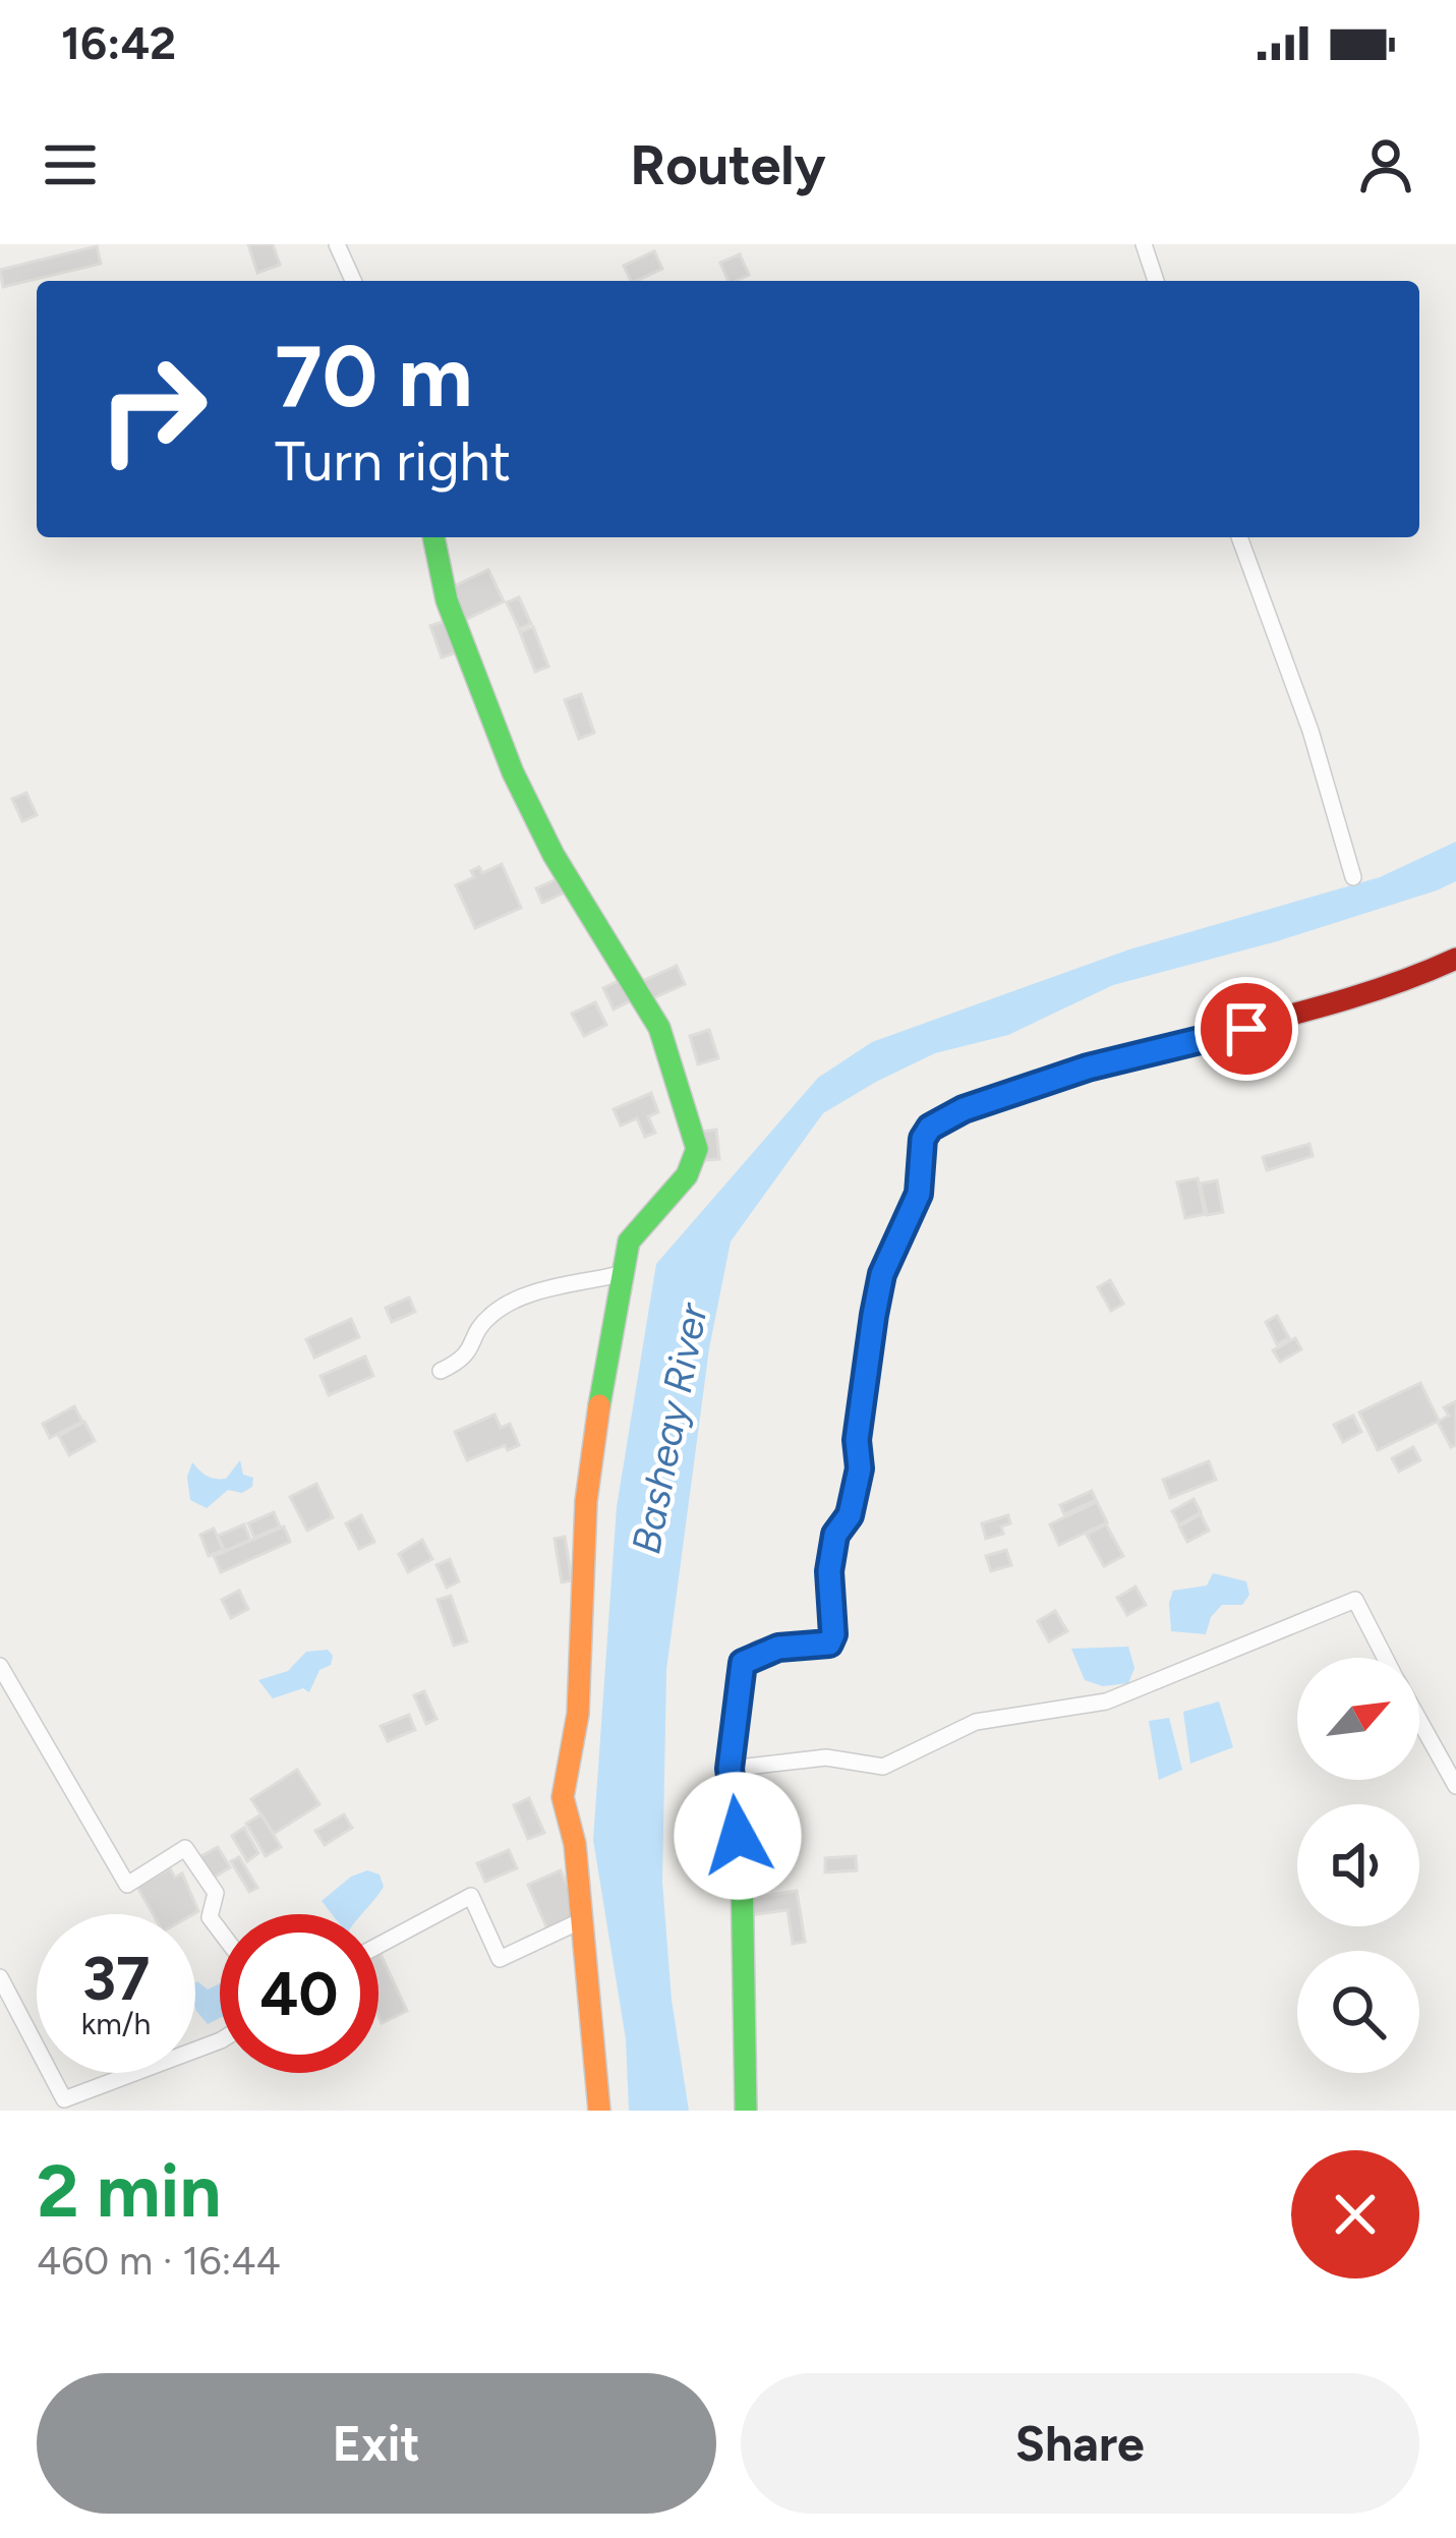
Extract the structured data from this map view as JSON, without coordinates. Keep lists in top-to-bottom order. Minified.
{"water":["Basheay River"],"north":"top right","page":{"status":"16:42","header":"Routely","turn":["70 m","Turn right"],"speed":"37 km/h","limit":"40","heading":["2 min","460 m · 16:44"],"buttons":["Exit","Share"]}}
